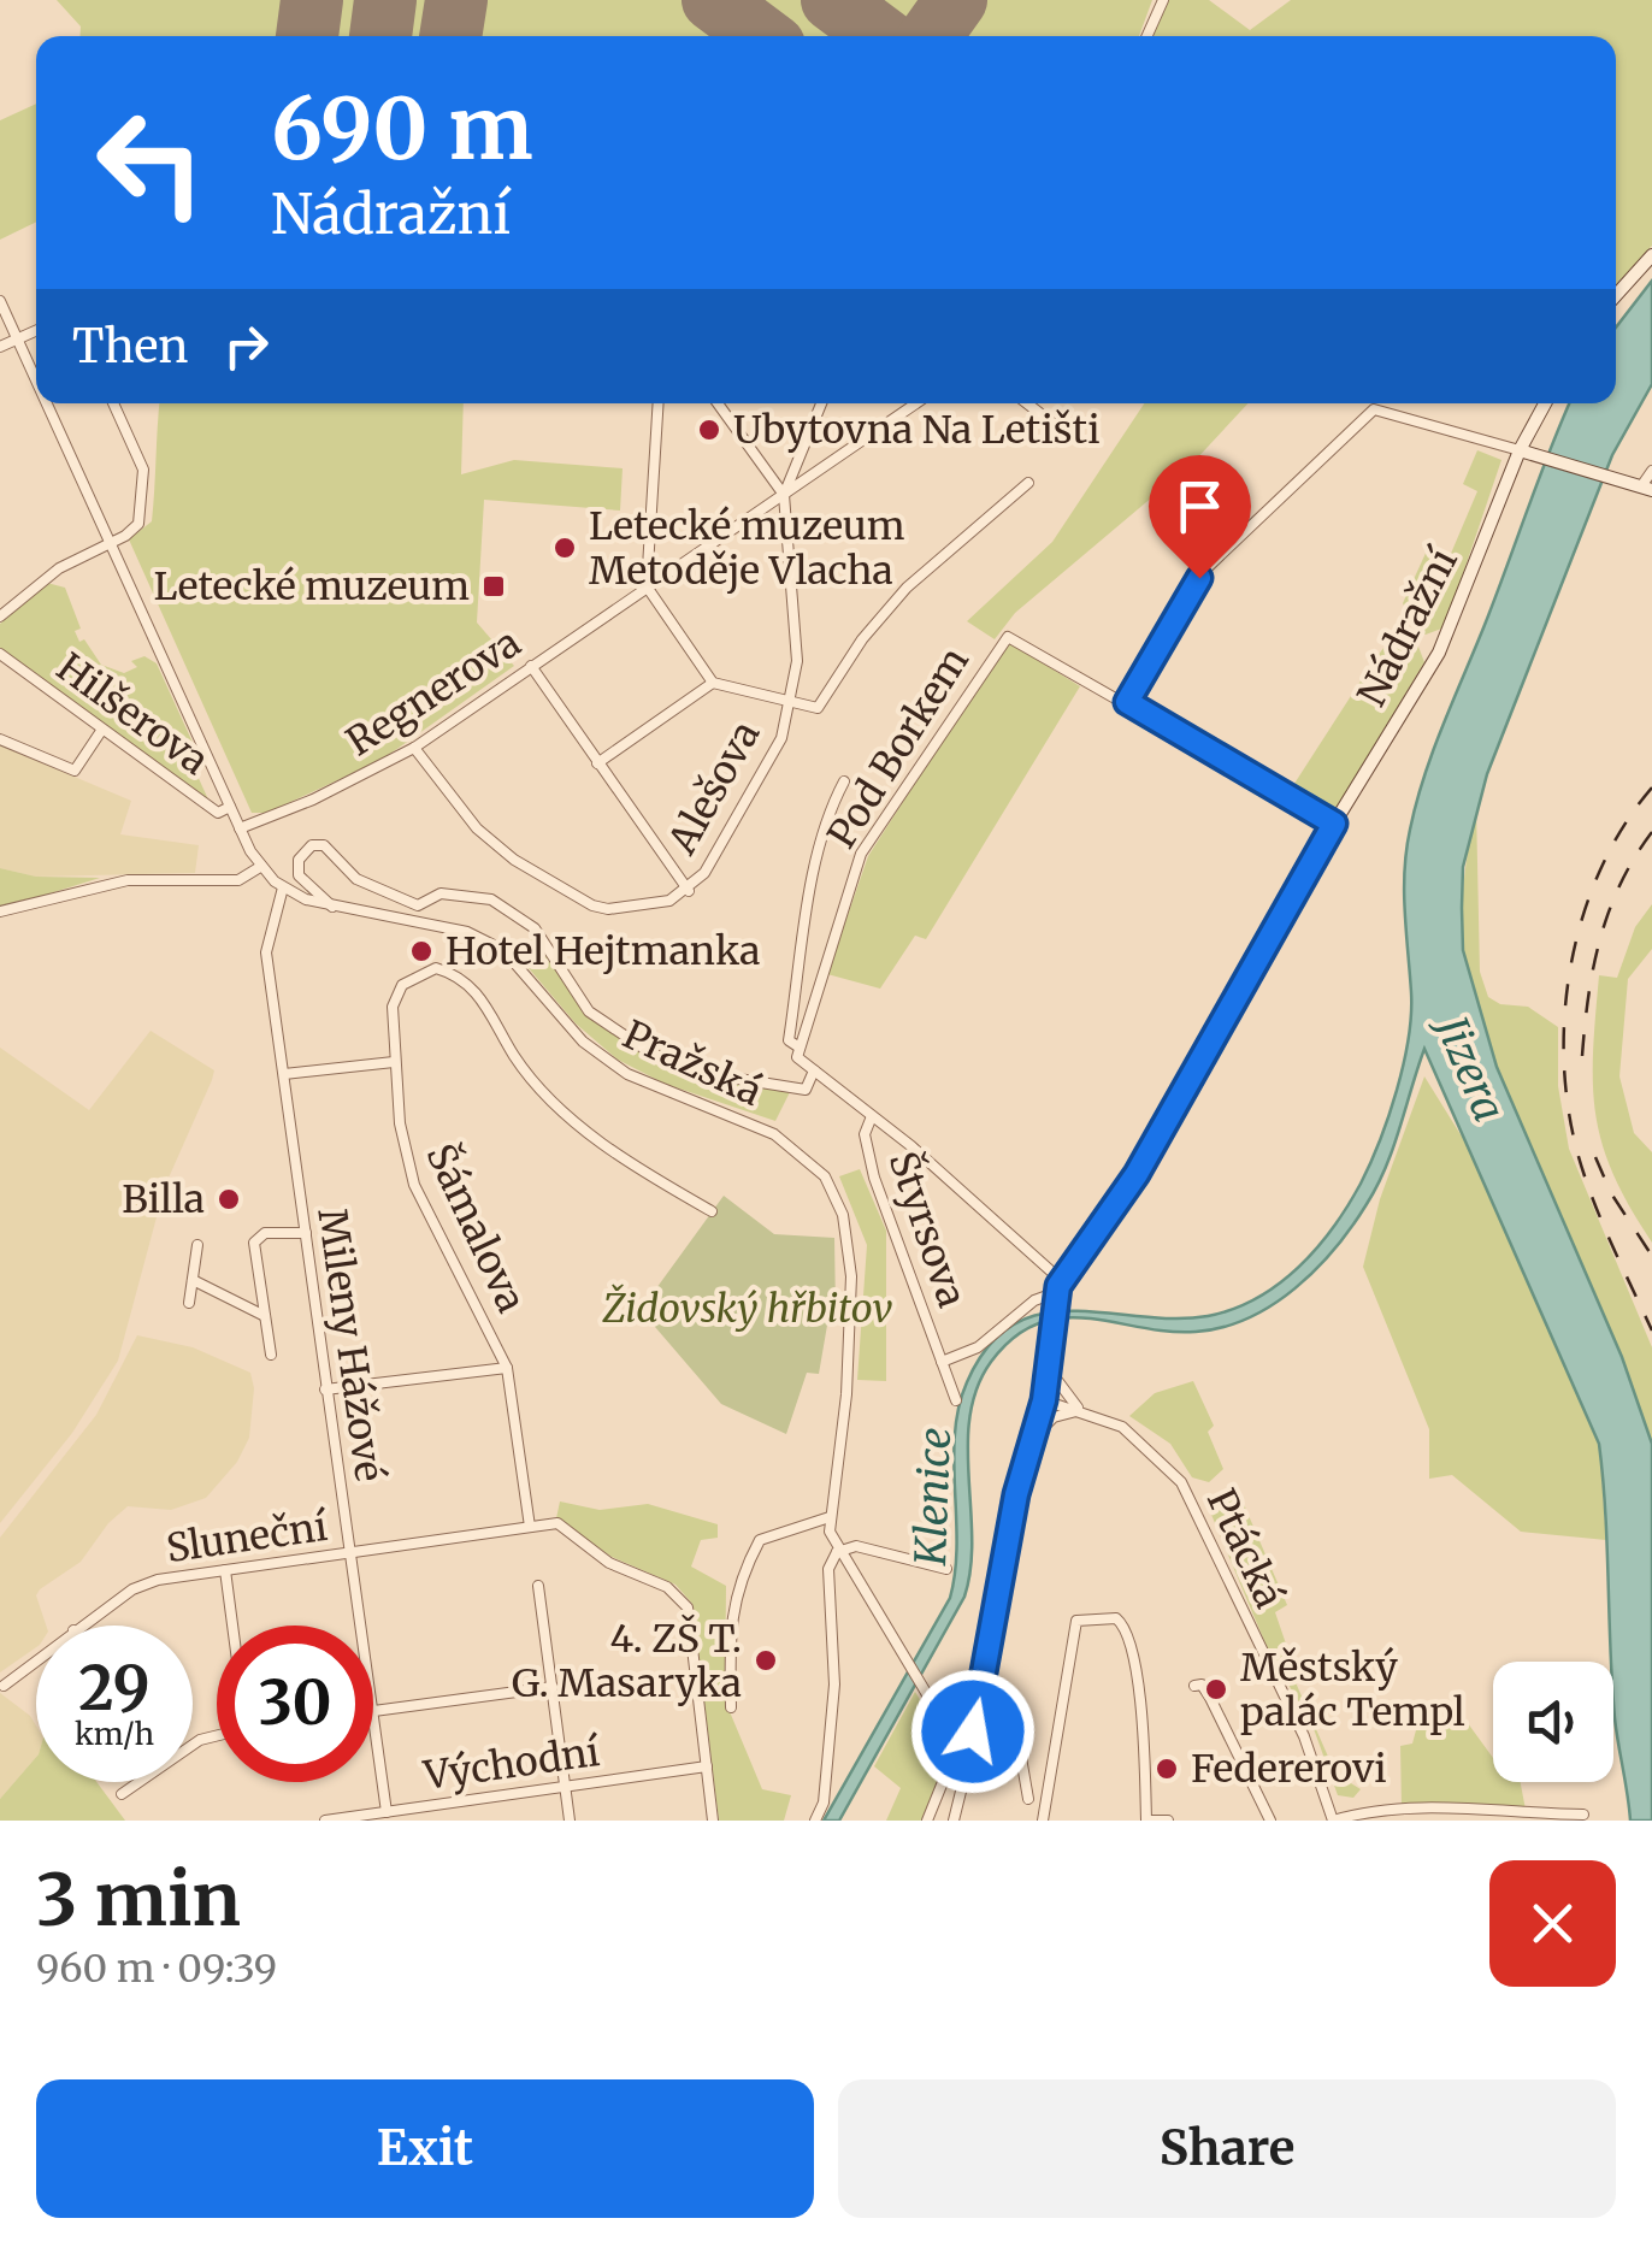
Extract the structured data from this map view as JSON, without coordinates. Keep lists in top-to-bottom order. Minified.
{"streets":{"street":["Nádražní","Regnerova","Hilšerova","Pod Borkem","Alešova","Pražská","Šámalova","Štyrsova","Mileny Hážové","Sluneční","Ptácká","Východní"]},"crossings":[["Nádražní","Štyrsova"],["Regnerova","Alešova"],["Regnerova","Pražská"],["Hilšerova","Pražská"],["Pod Borkem","Štyrsova"],["Pražská","Mileny Hážové"],["Šámalova","Sluneční"],["Mileny Hážové","Sluneční"],["Mileny Hážové","Východní"]],"water":["Jizera","Klenice"],"parks":["Židovský hřbitov"],"places":{"other":["Ubytovna Na Letišti","Letecké muzeum Metoděje Vlacha","Hotel Hejtmanka","Billa","4. ZŠ T. G. Masaryka","Městský palác Templ","Federerovi"],"transit":["Letecké muzeum"]},"page":{"turn":["690 m","Nádražní"],"then":"Then","speed":"29 km/h","limit":"30","heading":["3 min","960 m · 09:39"],"buttons":["Exit","Share"]}}
